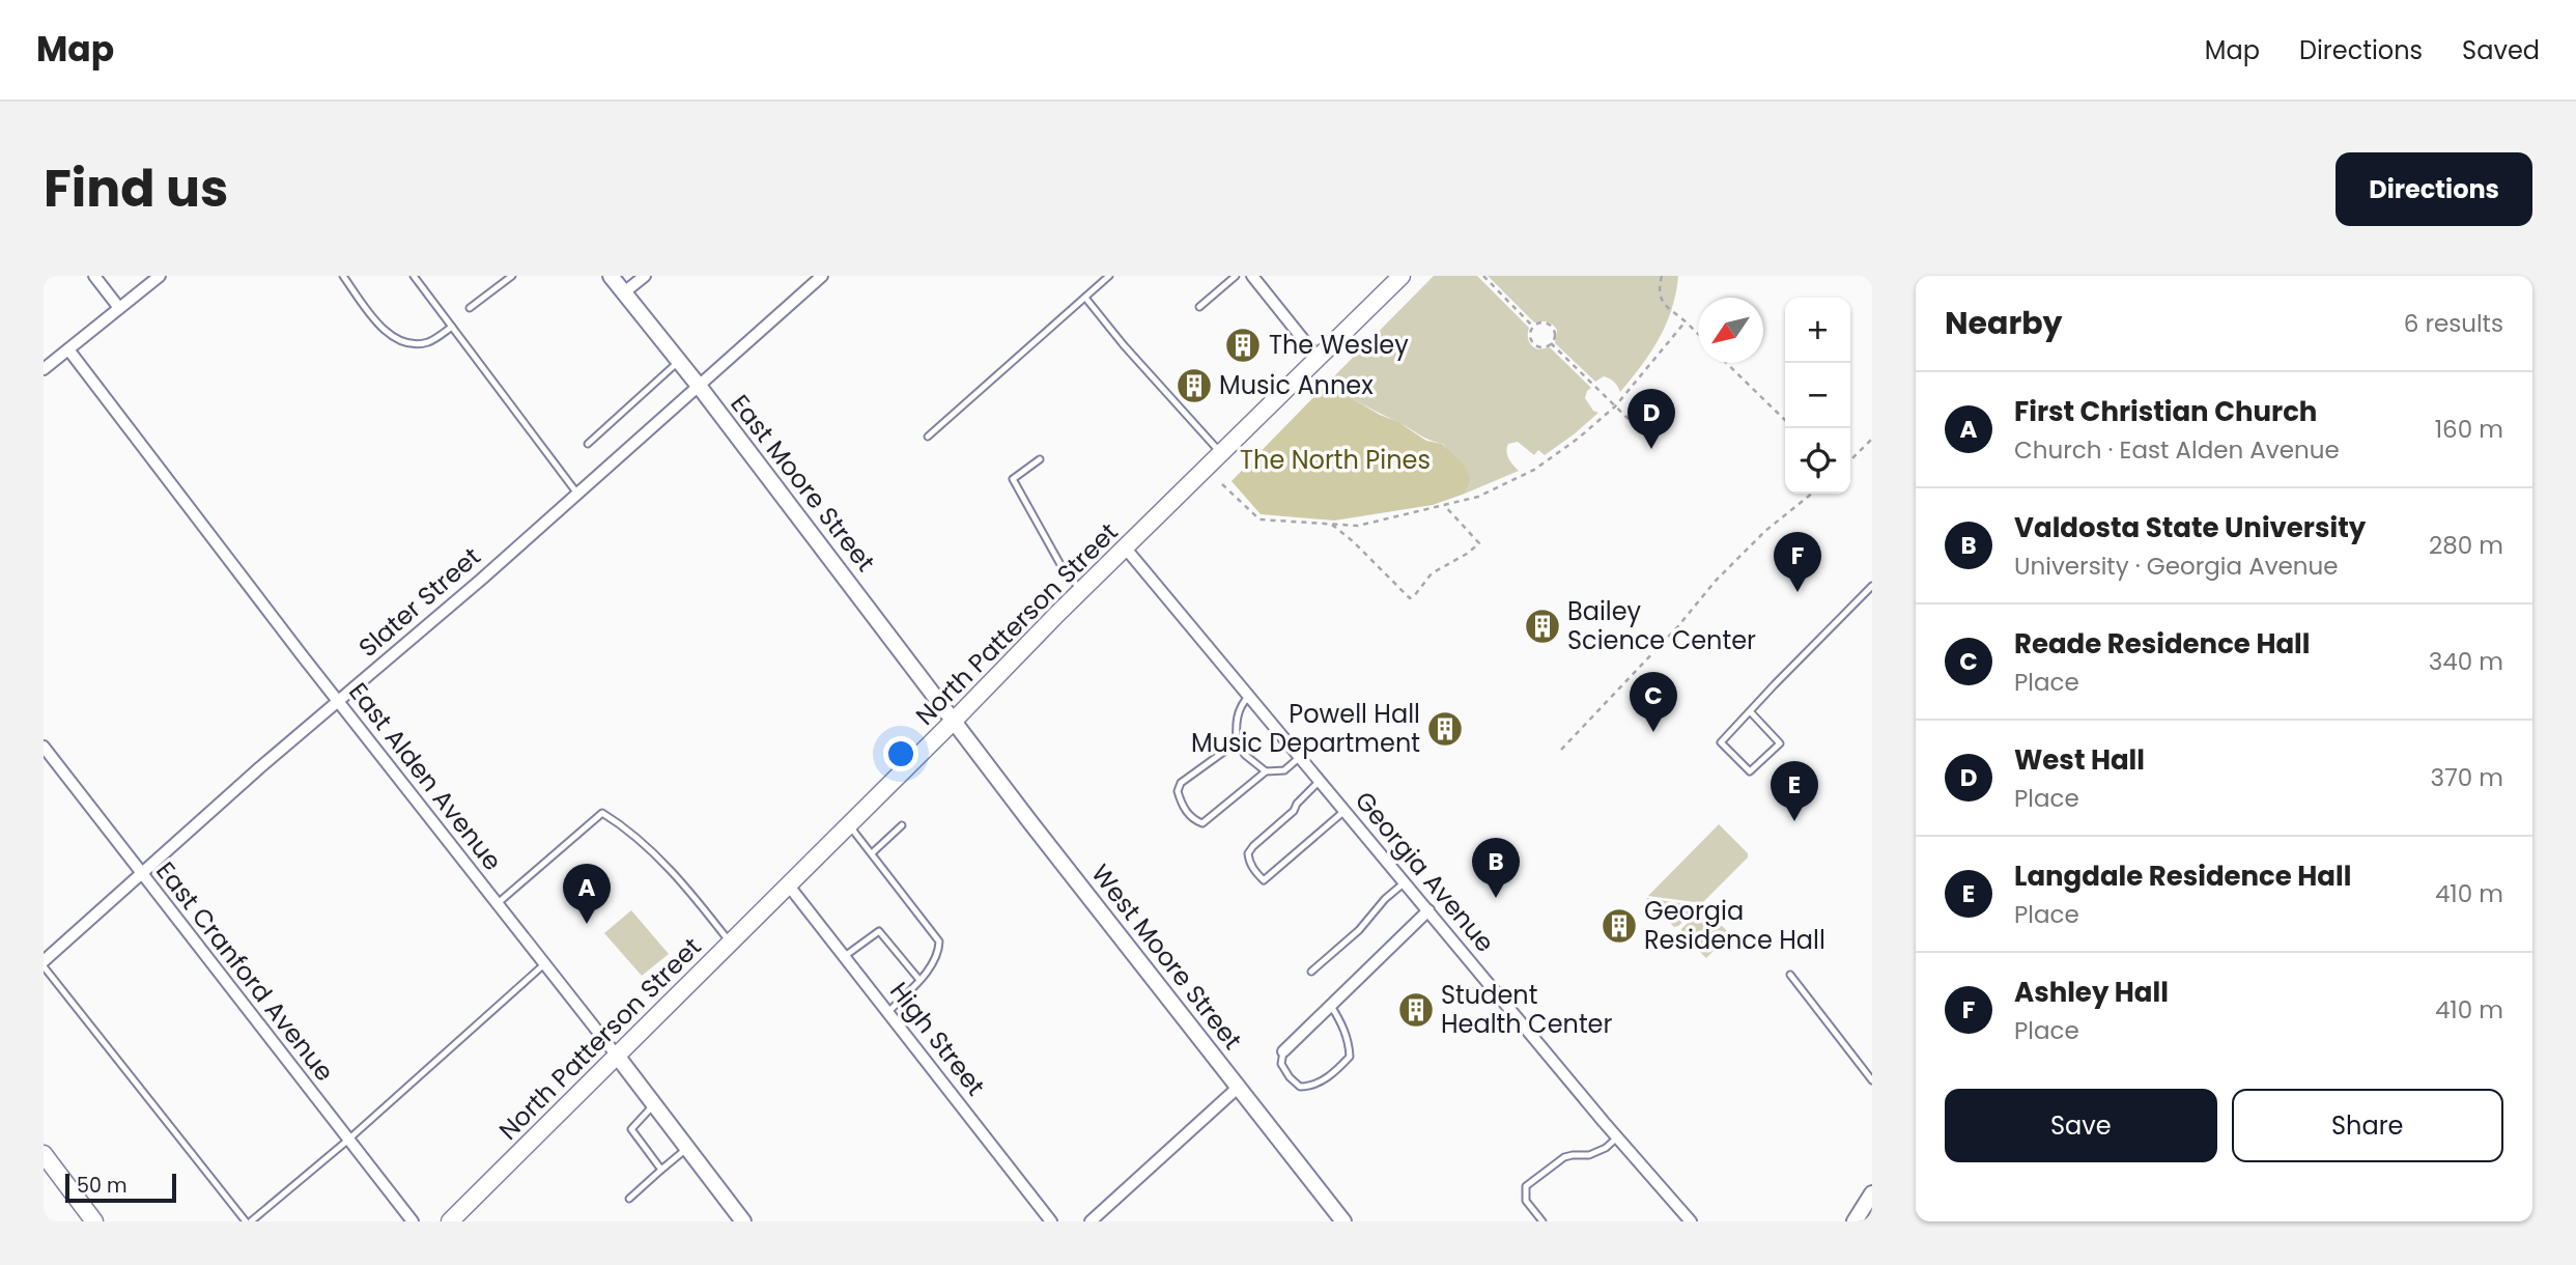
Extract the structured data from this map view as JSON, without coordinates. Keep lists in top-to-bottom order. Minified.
{"streets":{"main road":["North Patterson Street"],"street":["East Moore Street","Slater Street","East Alden Avenue","Georgia Avenue","West Moore Street","East Cranford Avenue","High Street"]},"crossings":[["East Moore Street","Slater Street"],["East Moore Street","North Patterson Street"],["East Moore Street","West Moore Street"],["Slater Street","East Alden Avenue"],["Slater Street","East Cranford Avenue"],["North Patterson Street","East Alden Avenue"],["North Patterson Street","Georgia Avenue"],["North Patterson Street","West Moore Street"],["North Patterson Street","High Street"]],"parks":["The North Pines"],"places":{"building":["The Wesley","Music Annex","Bailey Science Center","Powell Hall Music Department","Georgia Residence Hall","Student Health Center"]},"scale_bar":"50 m","north":"bottom left","page":{"header":"Map","nav":["Map","Directions","Saved"],"title":"Find us","buttons":["Directions",["Save","Share"]],"heading":["Nearby","6 results"],"map_buttons":["+","−"],"list":[{"mark":"A","name":"First Christian Church","note":"Church · East Alden Avenue","value":"160 m"},{"mark":"B","name":"Valdosta State University","note":"University · Georgia Avenue","value":"280 m"},{"mark":"C","name":"Reade Residence Hall","note":"Place","value":"340 m"},{"mark":"D","name":"West Hall","note":"Place","value":"370 m"},{"mark":"E","name":"Langdale Residence Hall","note":"Place","value":"410 m"},{"mark":"F","name":"Ashley Hall","note":"Place","value":"410 m"}],"pins":["D","F","C","E","B","A"],"scale":"50 m"}}
